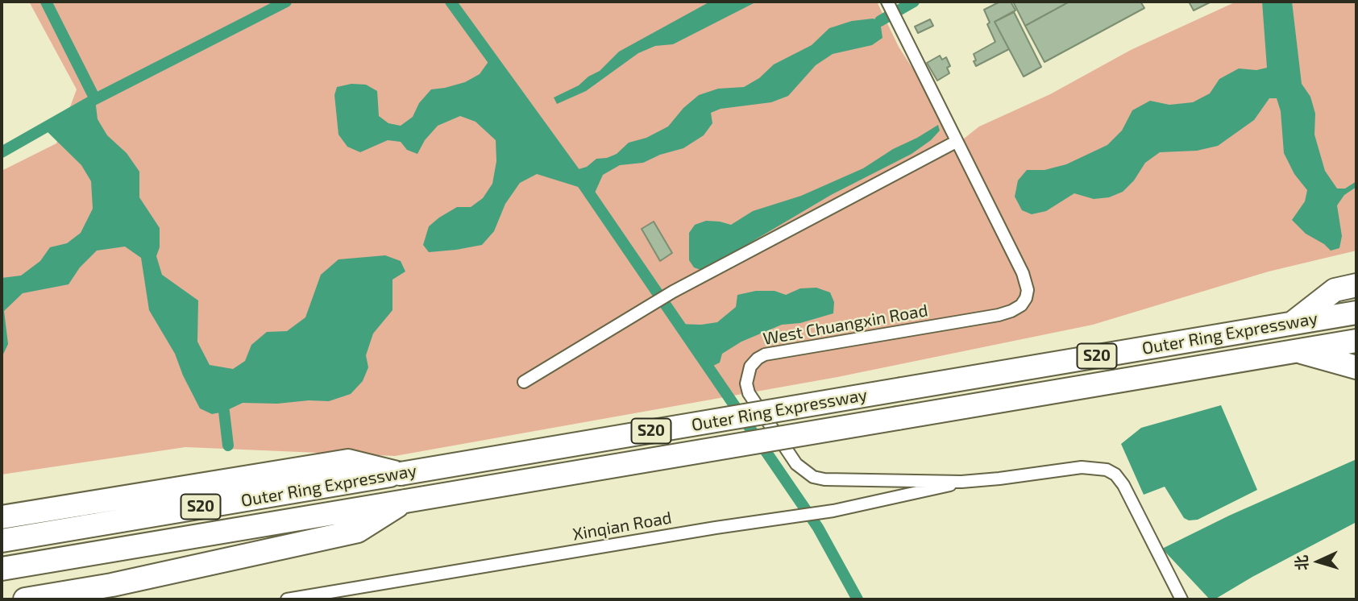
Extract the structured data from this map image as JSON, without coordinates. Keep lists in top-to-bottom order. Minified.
{"streets":{"highway":["Outer Ring Expressway","S20"],"street":["West Chuangxin Road","Xinqian Road"]},"crossings":[["West Chuangxin Road","Xinqian Road"]],"north":"left"}
